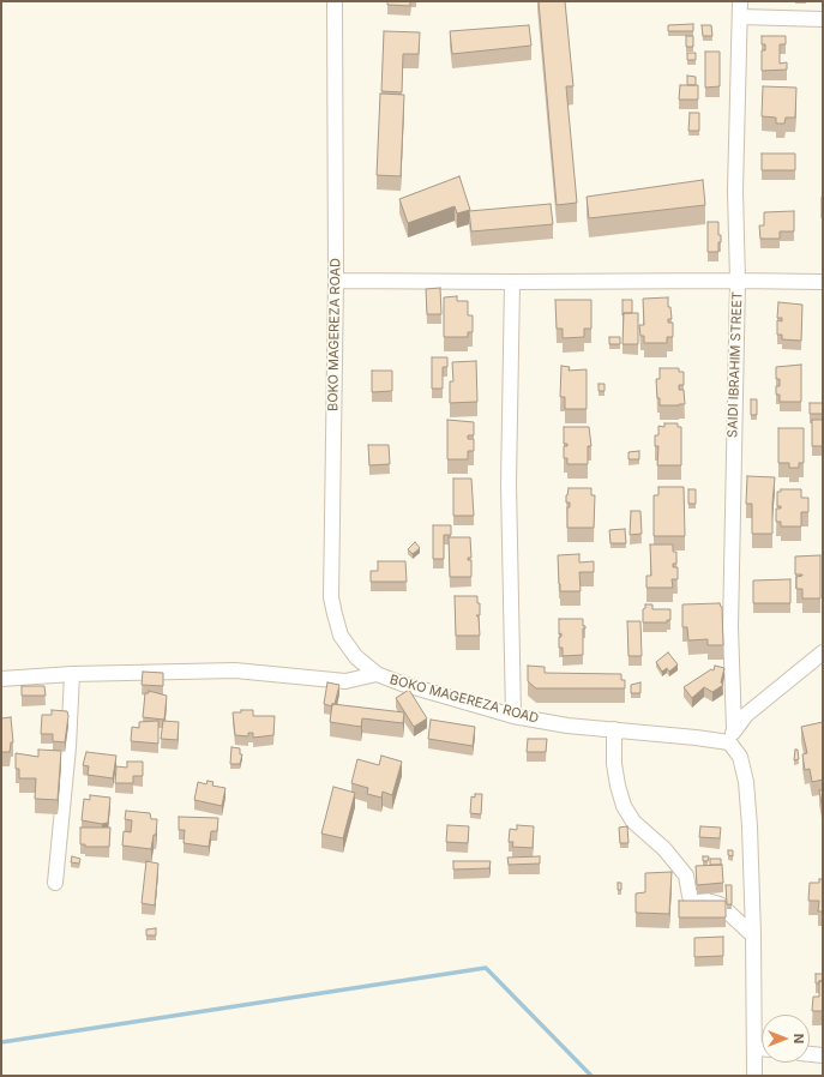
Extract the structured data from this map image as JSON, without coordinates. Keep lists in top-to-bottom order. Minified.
{"streets":{"street":["BOKO MAGEREZA ROAD","SAIDI IBRAHIM STREET"]},"north":"right"}
